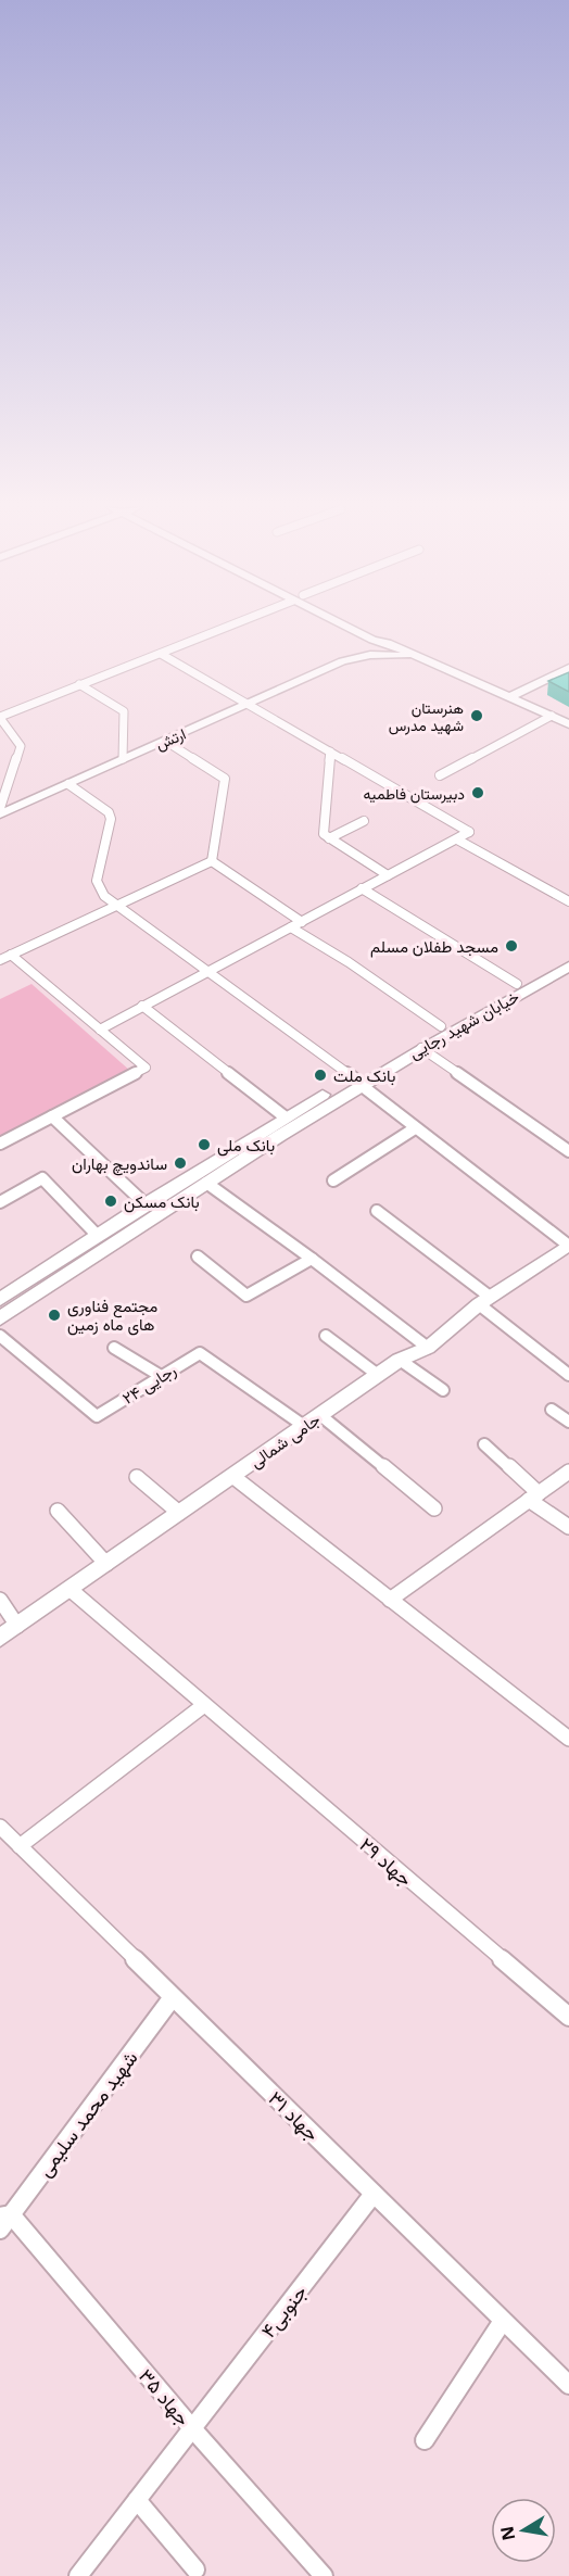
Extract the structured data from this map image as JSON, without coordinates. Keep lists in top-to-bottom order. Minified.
{"streets":{"main road":["ارتش","خیابان شهید رجایی","جامی شمالی"],"street":["رجایی ۲۴","جهاد ۲۹","شهید محمد سلیمی","جهاد ۳۱","جنوبی۴","جهاد ۳۵"]},"crossings":[["رجایی ۲۴","جامی شمالی"],["جامی شمالی","جهاد ۲۹"],["شهید محمد سلیمی","جهاد ۳۱"],["شهید محمد سلیمی","جهاد ۳۵"],["جهاد ۳۱","جنوبی۴"],["جنوبی۴","جهاد ۳۵"]],"places":["هنرستان شهید مدرس","دبیرستان فاطمیه","مسجد طفلان مسلم","بانک ملت","بانک ملی","ساندویچ بهاران","بانک مسکن","مجتمع فناوری های ماه زمین"],"north":"left"}
